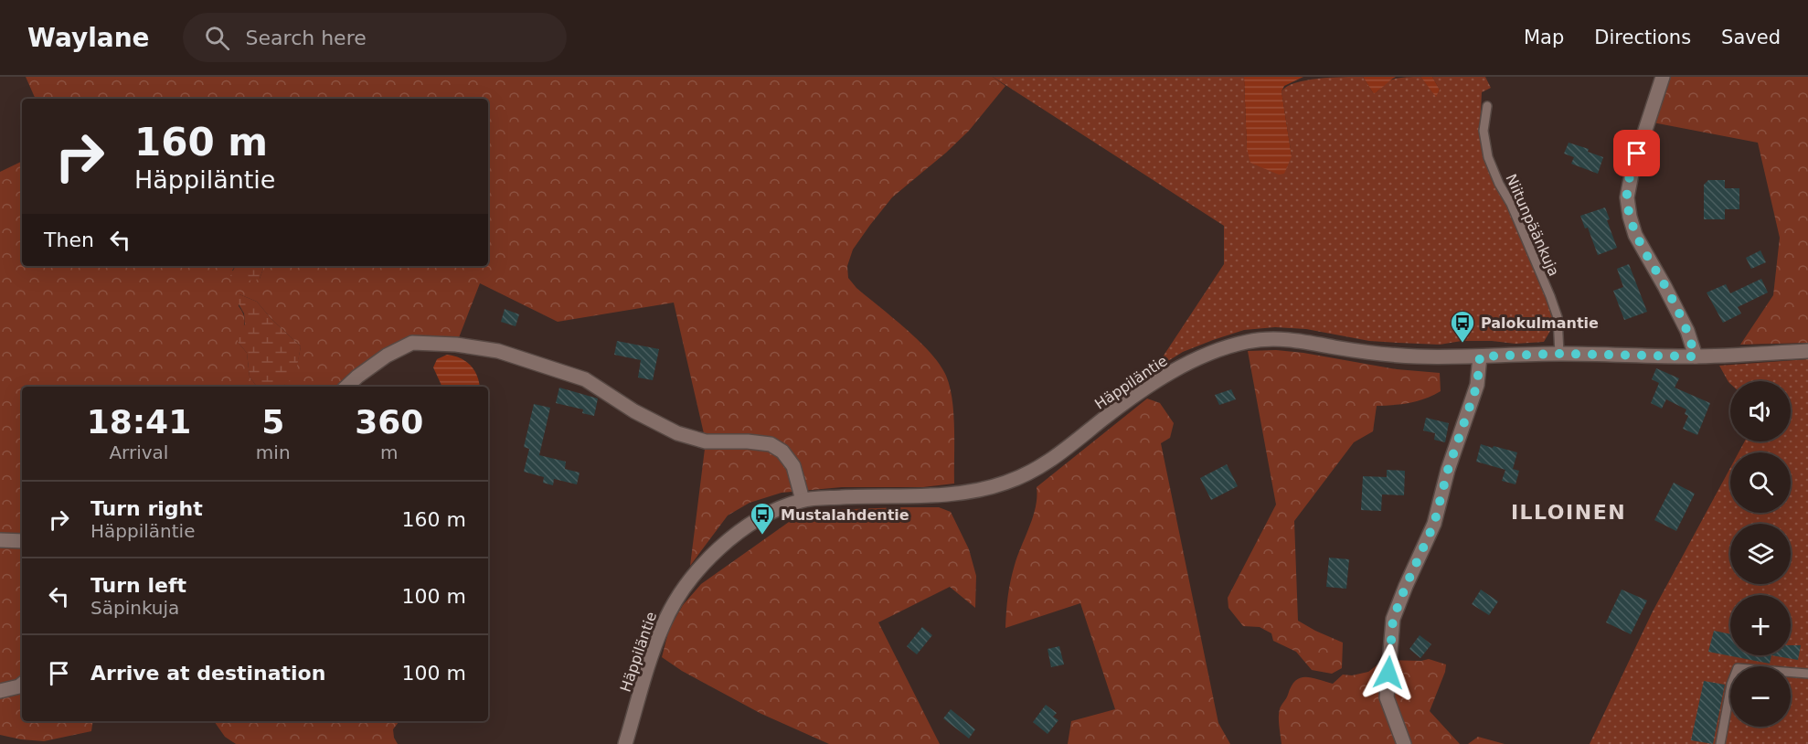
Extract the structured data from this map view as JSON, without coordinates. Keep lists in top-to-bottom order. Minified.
{"streets":{"street":["Häppiläntie"],"lane":["Niitunpäänkuja"]},"crossings":[["Niitunpäänkuja","Häppiläntie"]],"districts":["ILLOINEN"],"places":{"bus stop":["Palokulmantie","Mustalahdentie"]},"page":{"header":"Waylane","search":"Search here","nav":["Map","Directions","Saved"],"turn":["160 m","Häppiläntie"],"then":"Then","map_buttons":["+","−"],"eta":["18:41","Arrival","5","min","360","m"],"list":[{"name":"Turn right","note":"Häppiläntie","value":"160 m"},{"name":"Turn left","note":"Säpinkuja","value":"100 m"},{"name":"Arrive at destination","value":"100 m"}]}}
